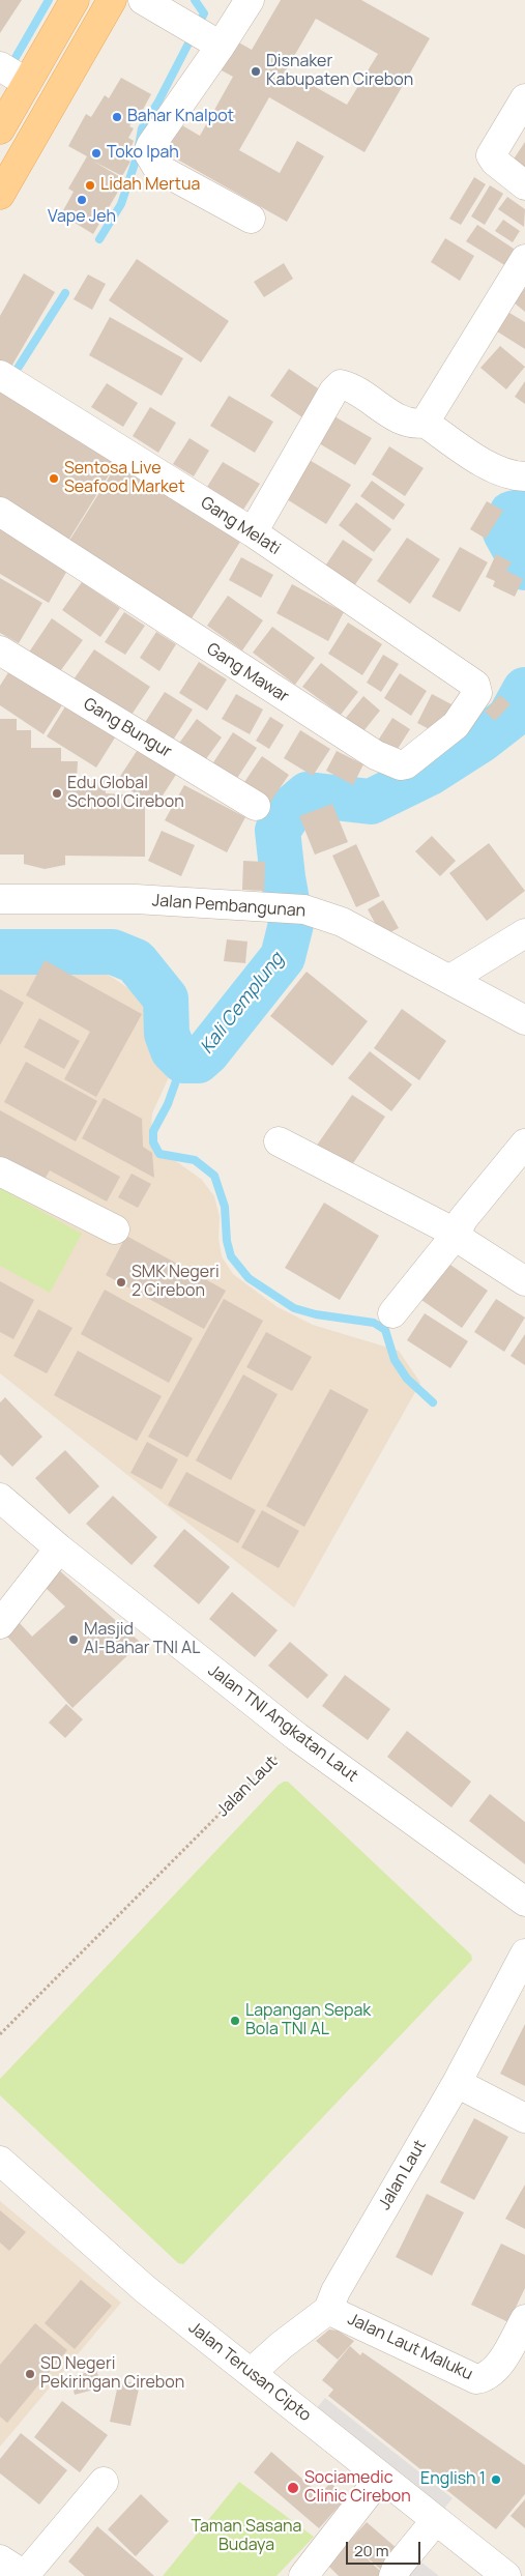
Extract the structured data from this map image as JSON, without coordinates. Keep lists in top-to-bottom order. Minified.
{"streets":{"street":["Gang Melati","Gang Mawar","Gang Bungur","Jalan Pembangunan","Jalan TNI Angkatan Laut","Jalan Laut","Jalan Laut Maluku","Jalan Terusan Cipto"]},"crossings":[["Gang Melati","Gang Mawar"],["Jalan TNI Angkatan Laut","Jalan Laut"],["Jalan Laut","Jalan Laut Maluku"],["Jalan Laut","Jalan Terusan Cipto"]],"water":["Kali Cemplung"],"parks":["Taman Sasana Budaya"],"places":["Disnaker Kabupaten Cirebon","Bahar Knalpot","Toko Ipah","Lidah Mertua","Vape Jeh","Sentosa Live Seafood Market","Edu Global School Cirebon","SMK Negeri 2 Cirebon","Masjid Al-Bahar TNI AL","Lapangan Sepak Bola TNI AL","SD Negeri Pekiringan Cirebon","English 1","Sociamedic Clinic Cirebon"],"scale_bar":"20 m"}
